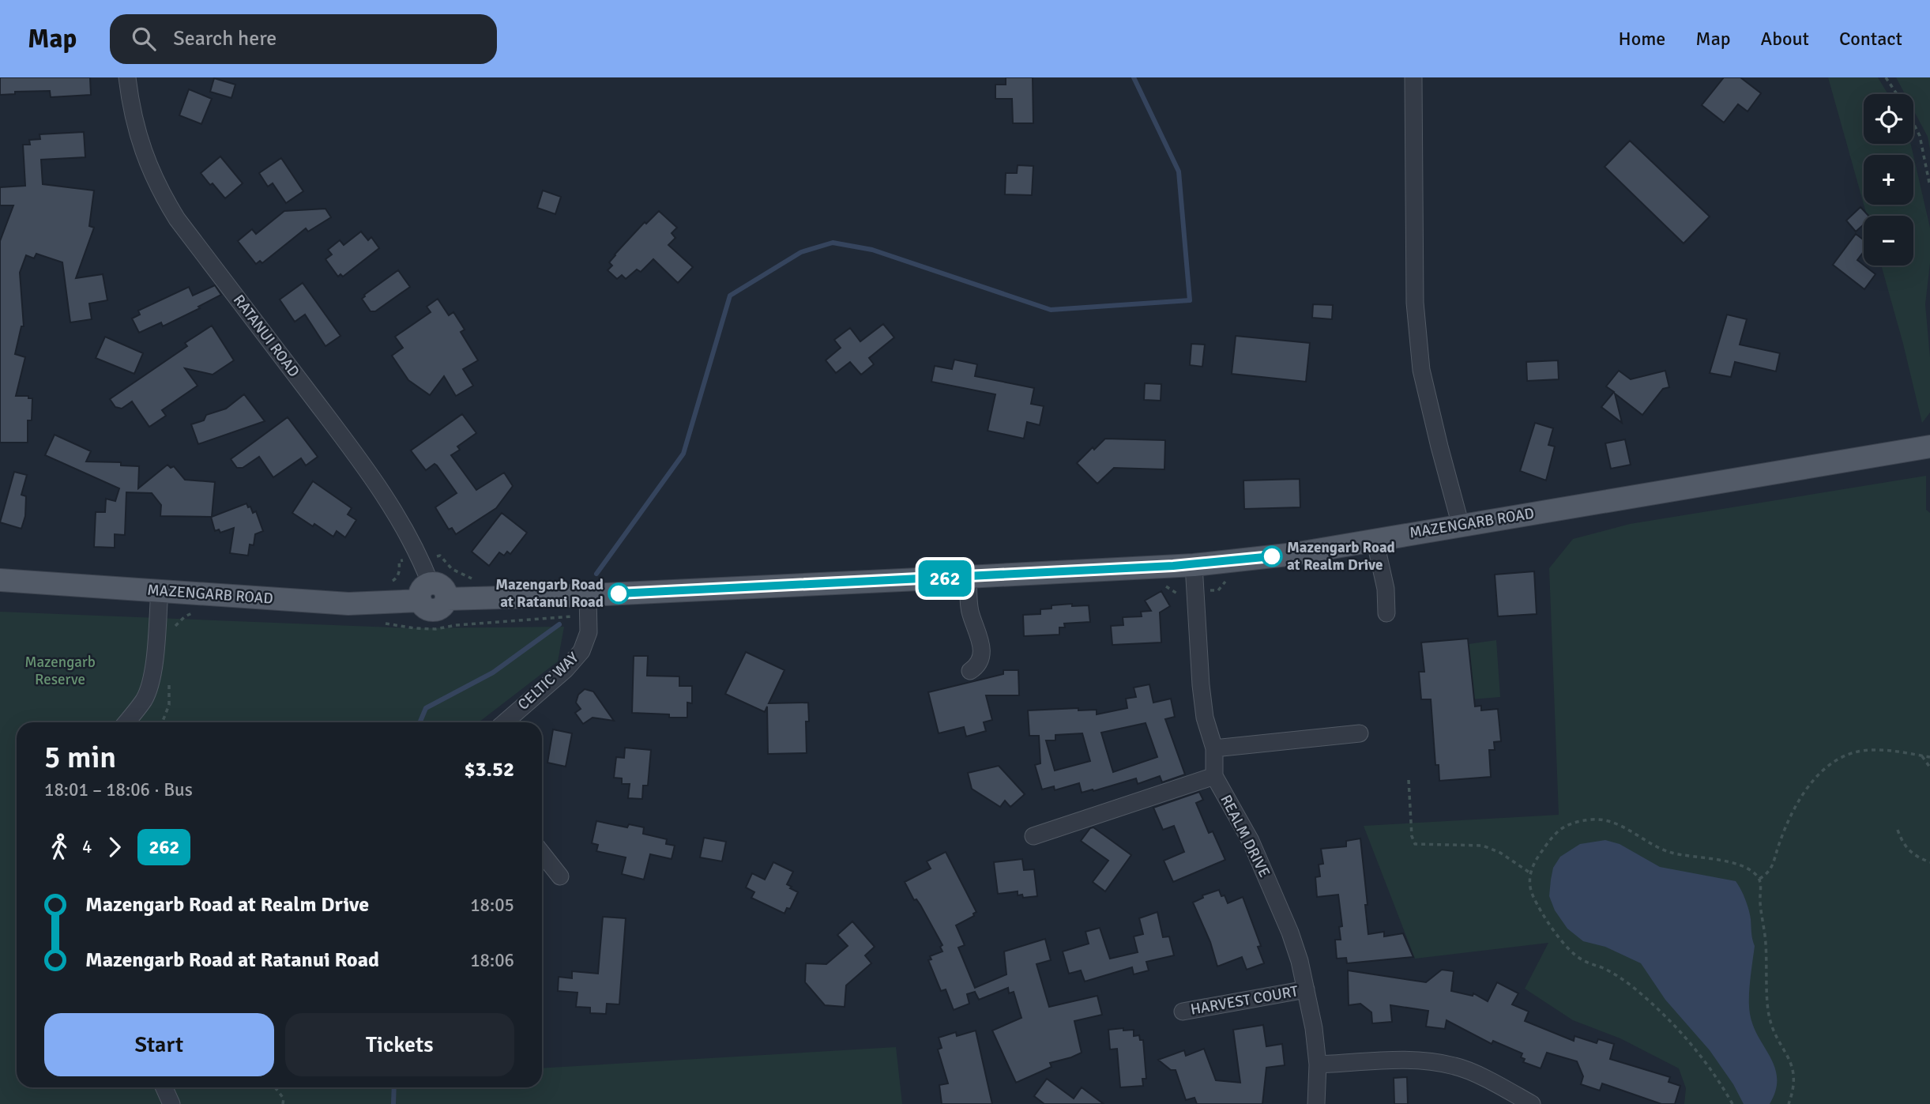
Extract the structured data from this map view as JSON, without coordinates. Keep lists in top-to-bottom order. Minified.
{"streets":{"main road":["MAZENGARB ROAD"],"street":["RATANUI ROAD","CELTIC WAY","REALM DRIVE","HARVEST COURT"]},"crossings":[["RATANUI ROAD","MAZENGARB ROAD"],["MAZENGARB ROAD","CELTIC WAY"],["MAZENGARB ROAD","REALM DRIVE"],["REALM DRIVE","HARVEST COURT"]],"parks":["Mazengarb Reserve"],"places":["Mazengarb Road at Realm Drive","Mazengarb Road at Ratanui Road"],"lines":["bus line 262"],"page":{"header":"Map","search":"Search here","nav":["Home","Map","About","Contact"],"on_map":"262","map_buttons":["+","−"],"heading":["5 min","18:01 – 18:06 · Bus","$3.52"],"legs":["4","262"],"list":[{"name":"Mazengarb Road at Realm Drive","value":"18:05"},{"name":"Mazengarb Road at Ratanui Road","value":"18:06"}],"buttons":["Start","Tickets"]}}
